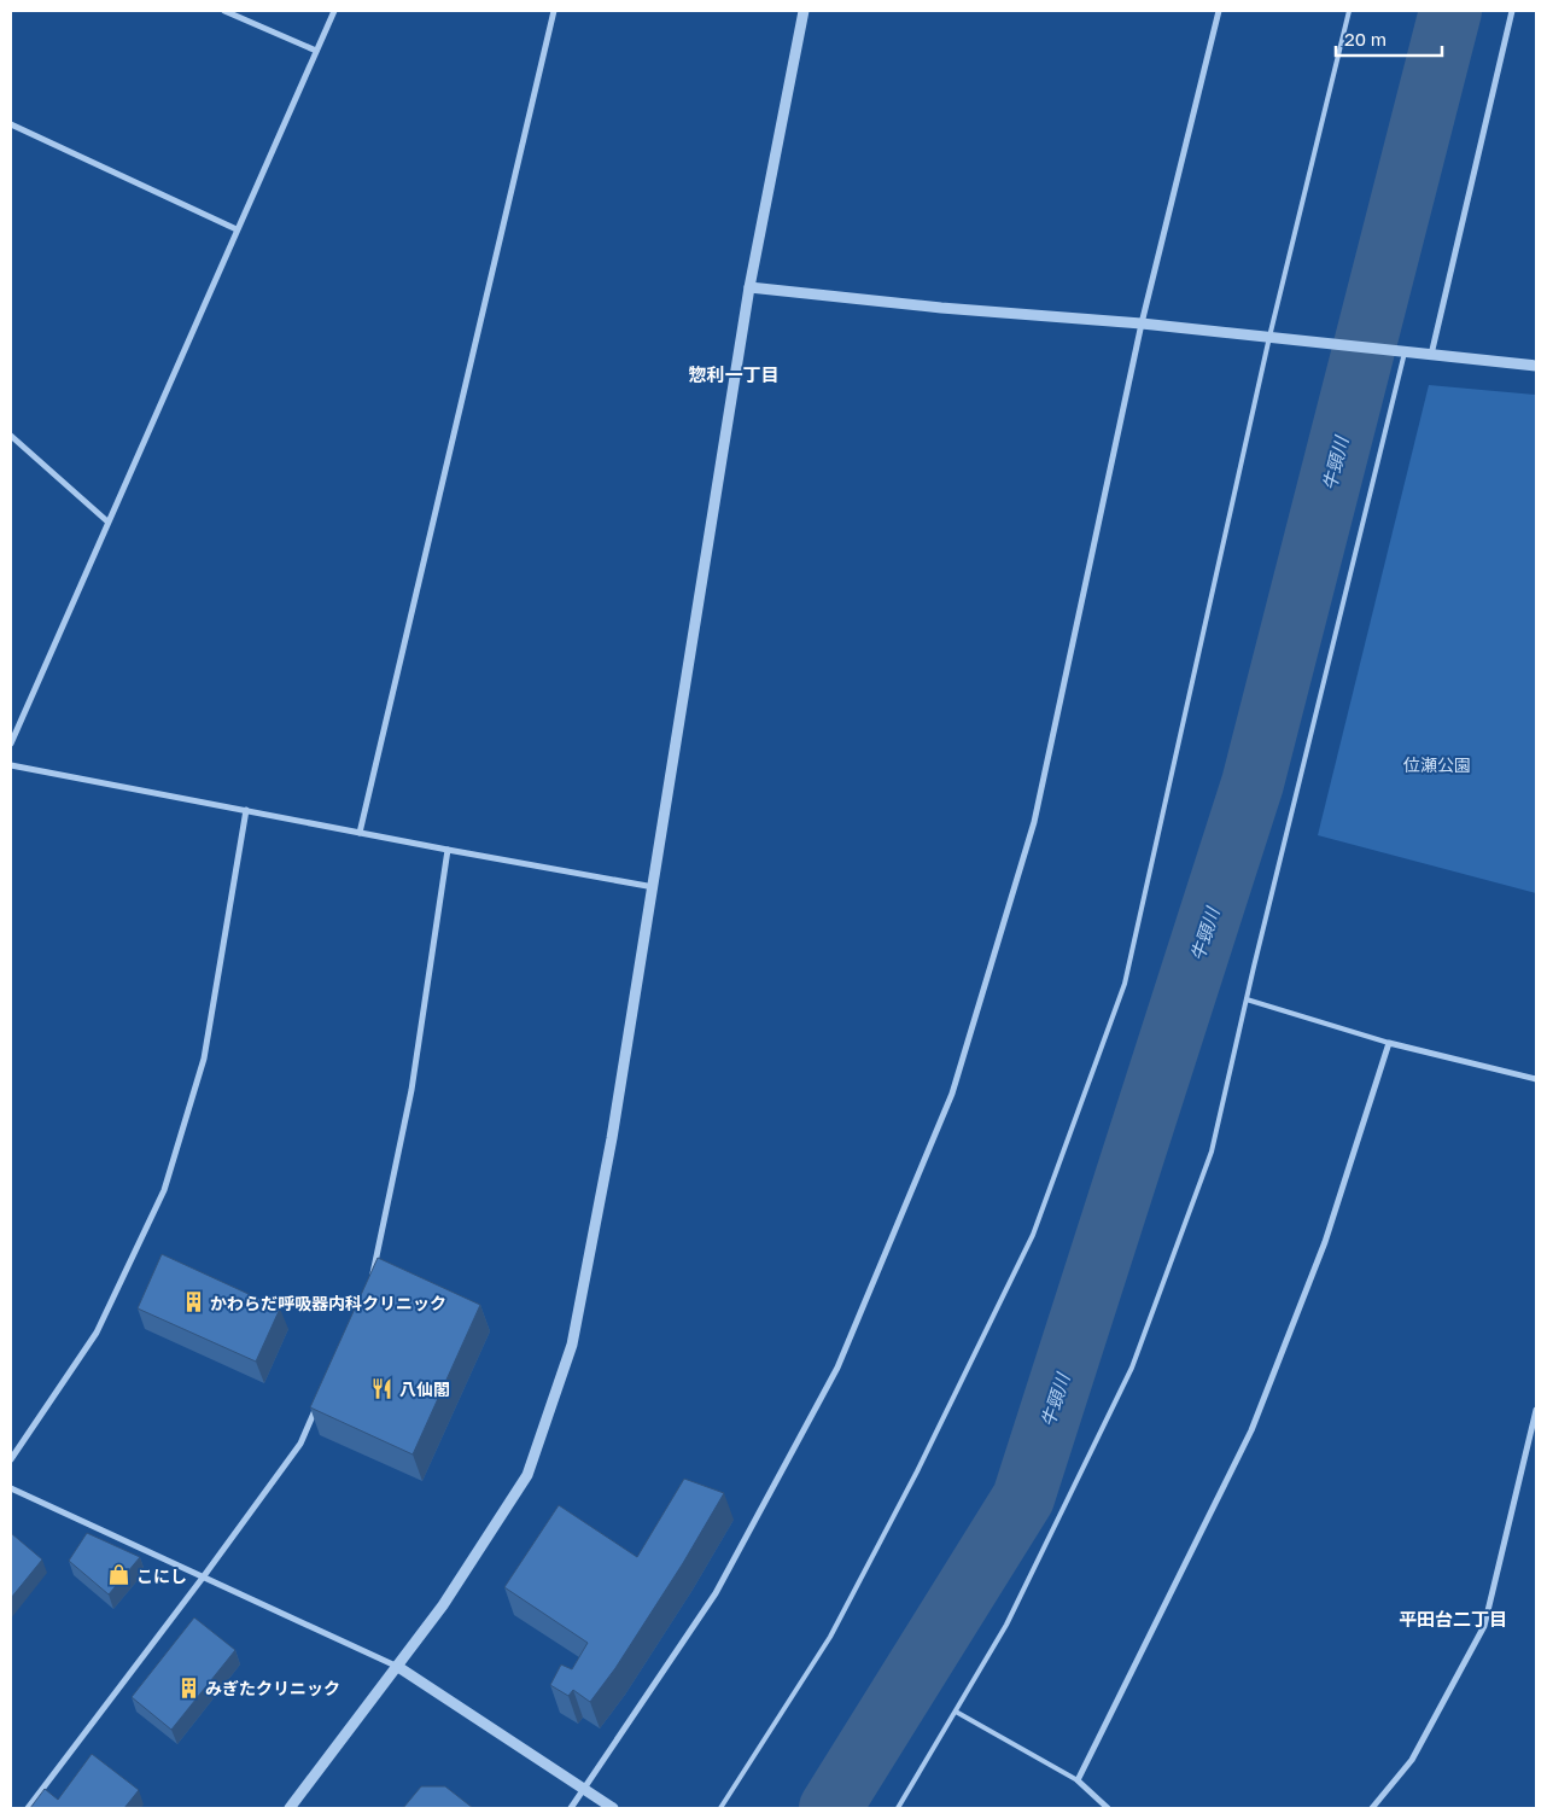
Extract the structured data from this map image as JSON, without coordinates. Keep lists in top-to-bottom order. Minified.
{"districts":["惣利一丁目","平田台二丁目"],"water":["牛頸川"],"parks":["位瀬公園"],"places":{"building":["かわらだ呼吸器内科クリニック","みぎたクリニック"],"restaurant":["八仙閣"],"shop":["こにし"]},"scale_bar":"20 m"}
